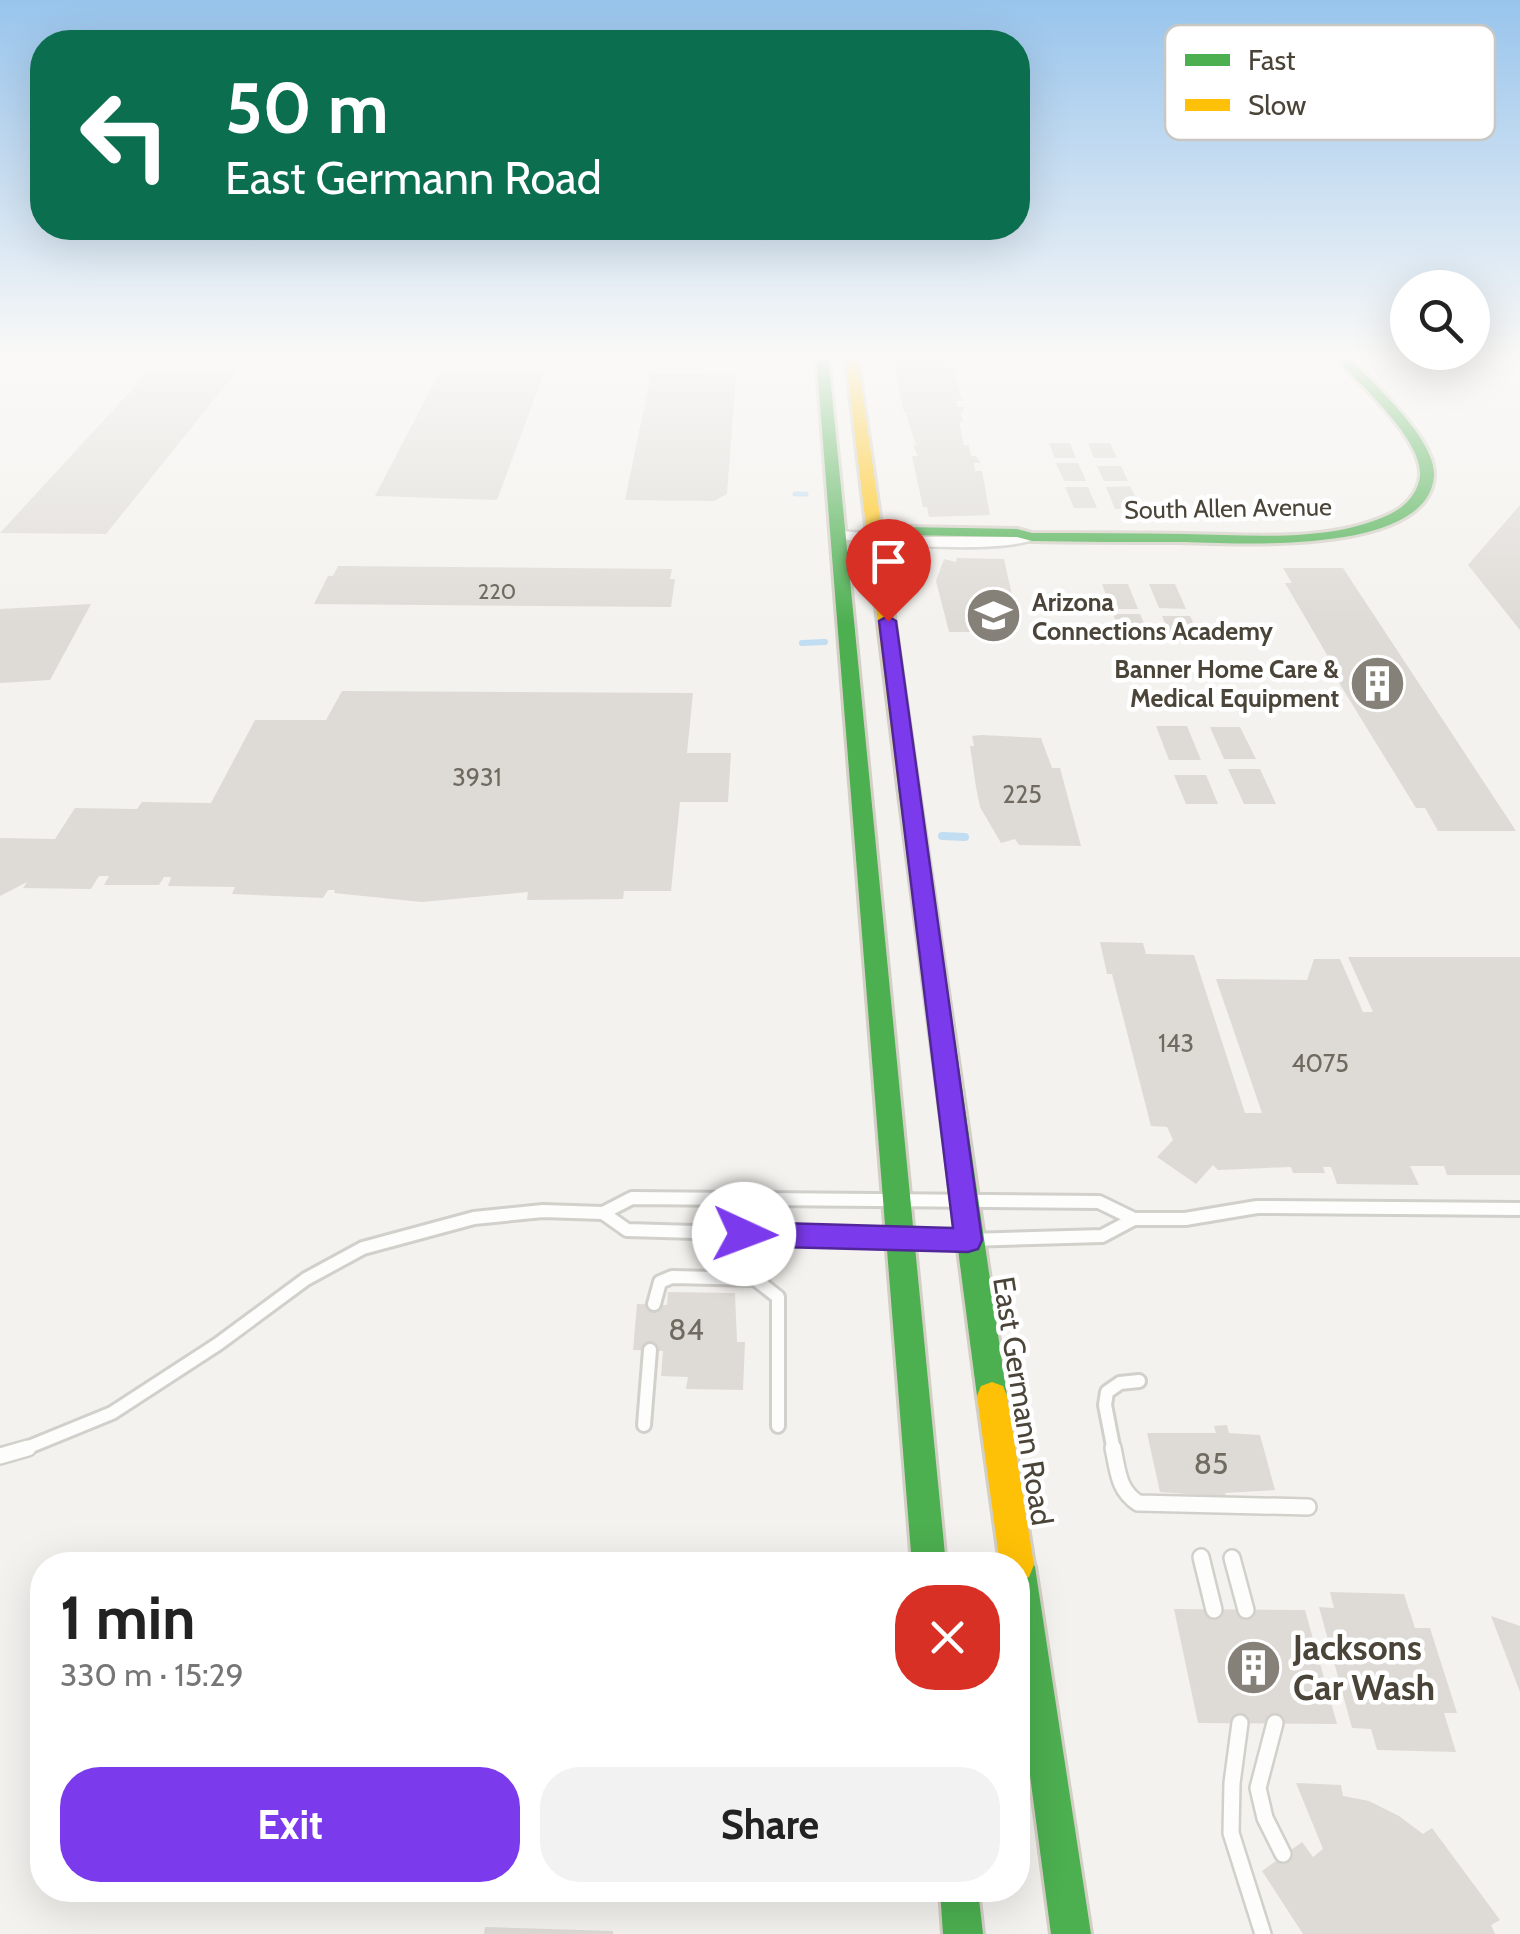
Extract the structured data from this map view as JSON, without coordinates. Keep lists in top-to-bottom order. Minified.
{"streets":{"main road":["South Allen Avenue","East Germann Road"]},"crossings":[["South Allen Avenue","East Germann Road"]],"places":{"school or university":["Arizona Connections Academy"],"building":["Banner Home Care & Medical Equipment","Jacksons Car Wash"]},"house_numbers":["220","3931","225","143","4075","84","85"],"legend":["Fast","Slow"],"page":{"turn":["50 m","East Germann Road"],"heading":["1 min","330 m · 15:29"],"buttons":["Exit","Share"]}}
